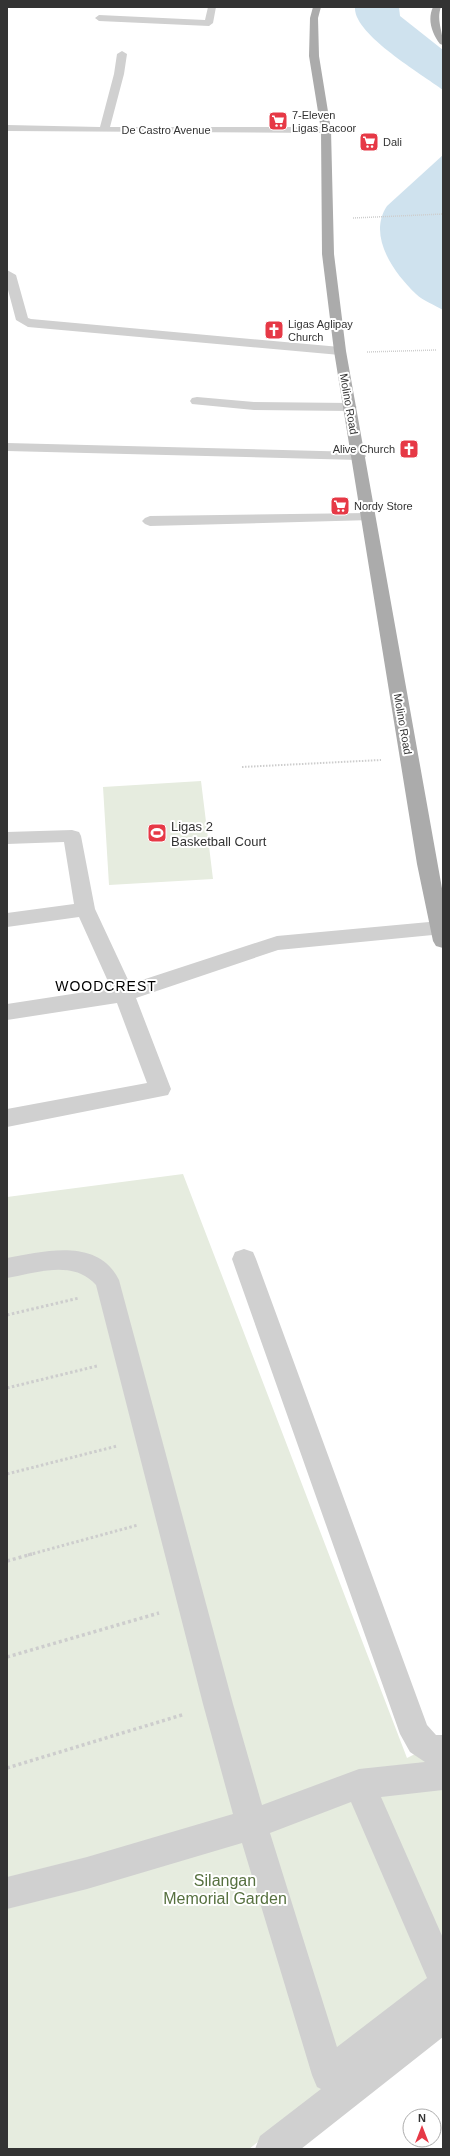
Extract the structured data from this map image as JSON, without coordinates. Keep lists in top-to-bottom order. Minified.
{"streets":{"main road":["Molino Road"],"street":["De Castro Avenue"]},"crossings":[["De Castro Avenue","Molino Road"]],"districts":["WOODCREST"],"parks":["Silangan Memorial Garden"],"places":{"supermarket":["7-Eleven Ligas Bacoor","Dali","Nordy Store"],"church":["Ligas Aglipay Church","Alive Church"],"sports":["Ligas 2 Basketball Court"]},"north":"top"}
